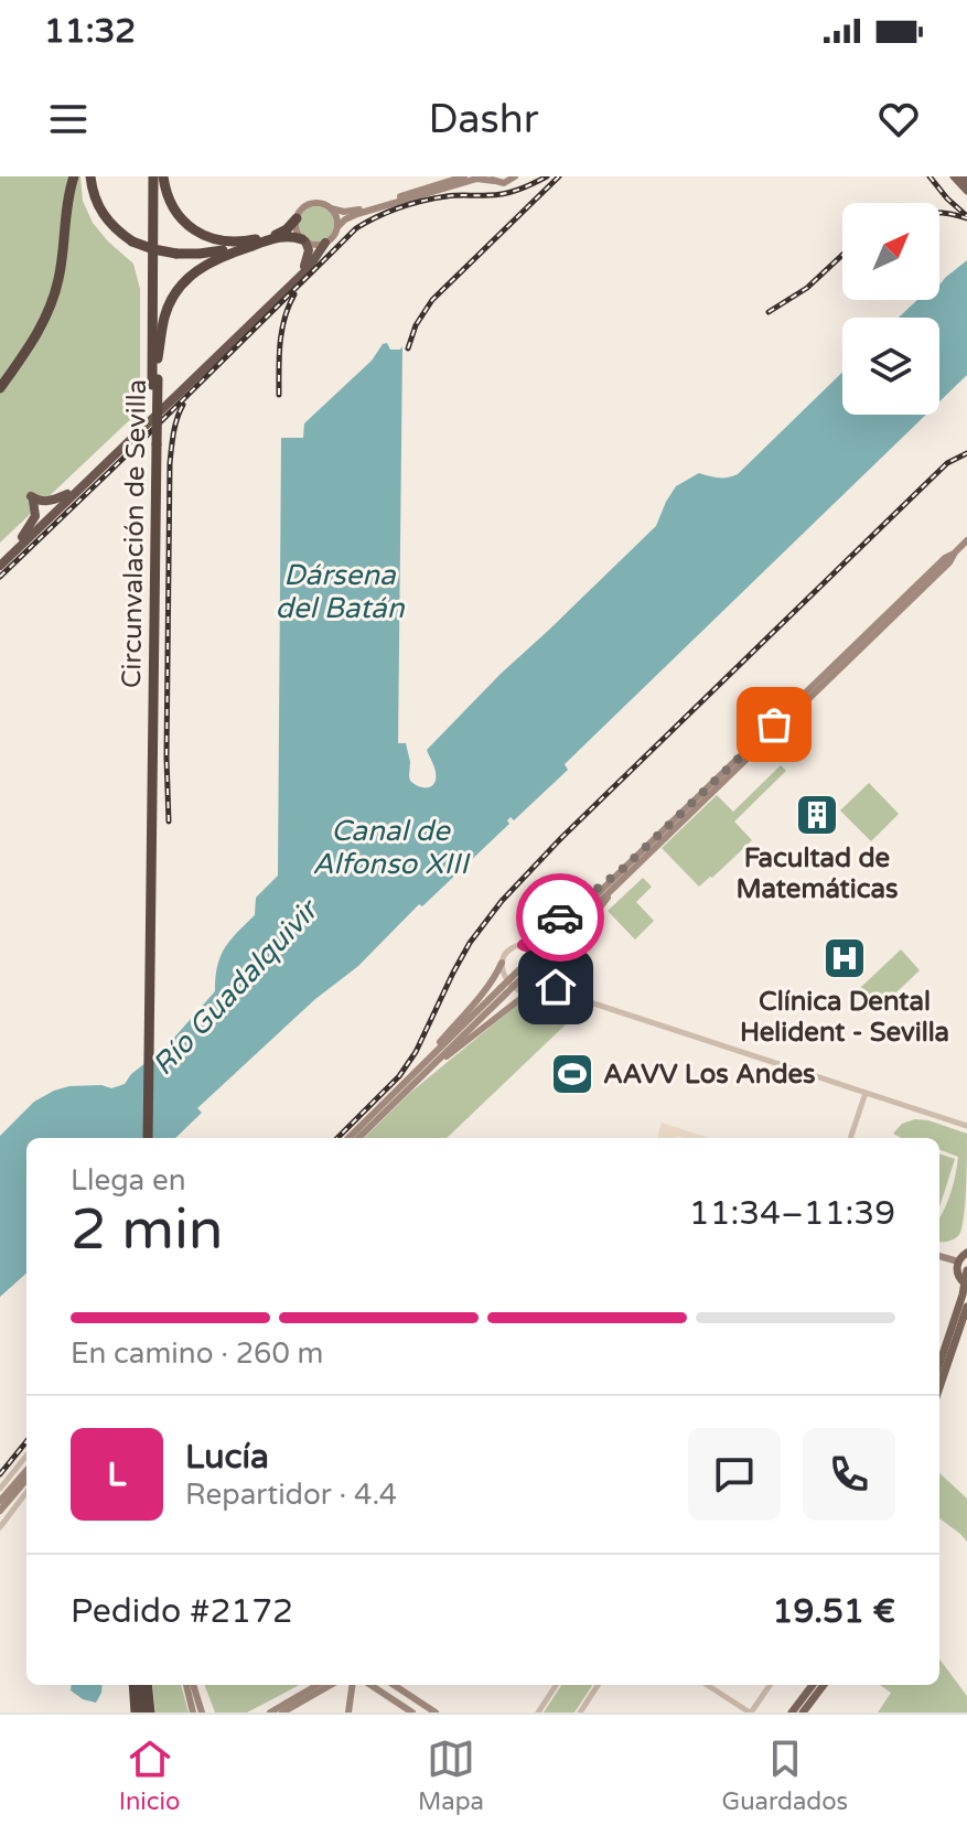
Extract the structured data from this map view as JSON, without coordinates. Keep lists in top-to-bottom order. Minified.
{"streets":{"highway":["Circunvalación de Sevilla"]},"water":["Dársena del Batán","Canal de Alfonso XIII","Río Guadalquivir"],"places":{"building":["Facultad de Matemáticas"],"hospital":["Clínica Dental Helident - Sevilla"],"sports":["AAVV Los Andes"]},"north":"top right","page":{"status":"11:32","header":"Dashr","heading":["2 min","Llega en","11:34–11:39"],"panel":["Lucía","Repartidor · 4.4","Pedido #2172","19.51 €"],"bar":"En camino · 260 m","round":"L","tabs":["Inicio","Mapa","Guardados"]}}
